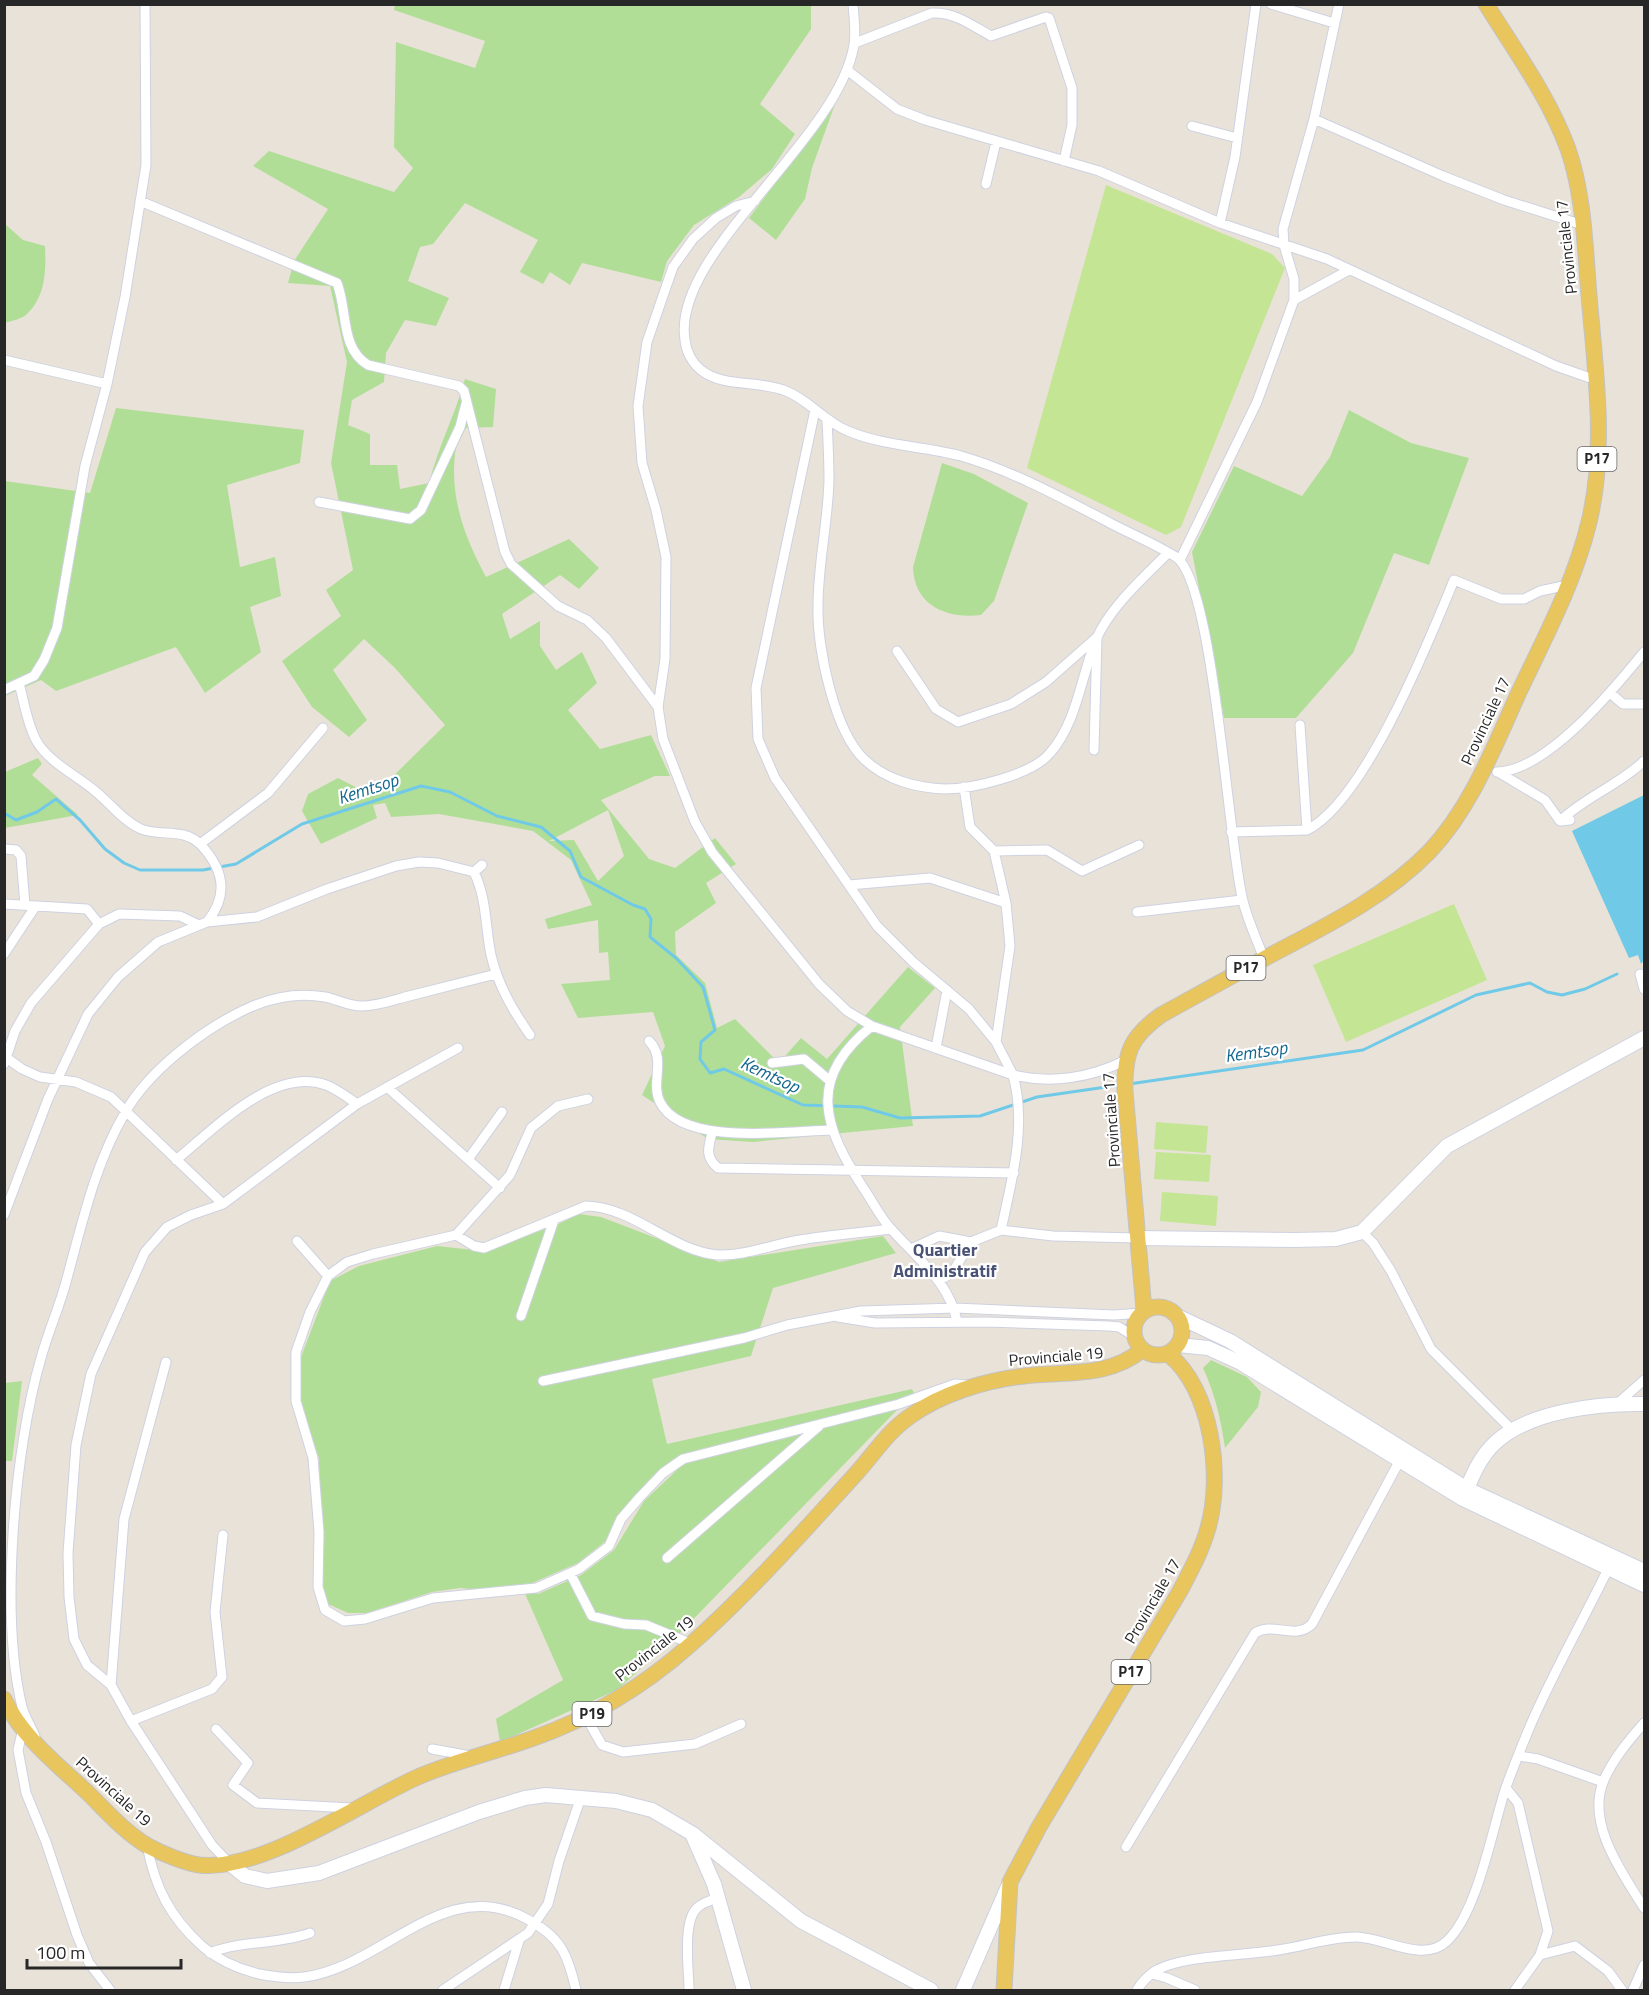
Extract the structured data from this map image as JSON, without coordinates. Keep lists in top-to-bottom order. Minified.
{"streets":{"main road":["Provinciale 17","P17","Provinciale 19","P19"]},"crossings":[["Provinciale 17","Provinciale 19"]],"districts":["Quartier Administratif"],"water":["Kemtsop"],"scale_bar":"100 m"}
